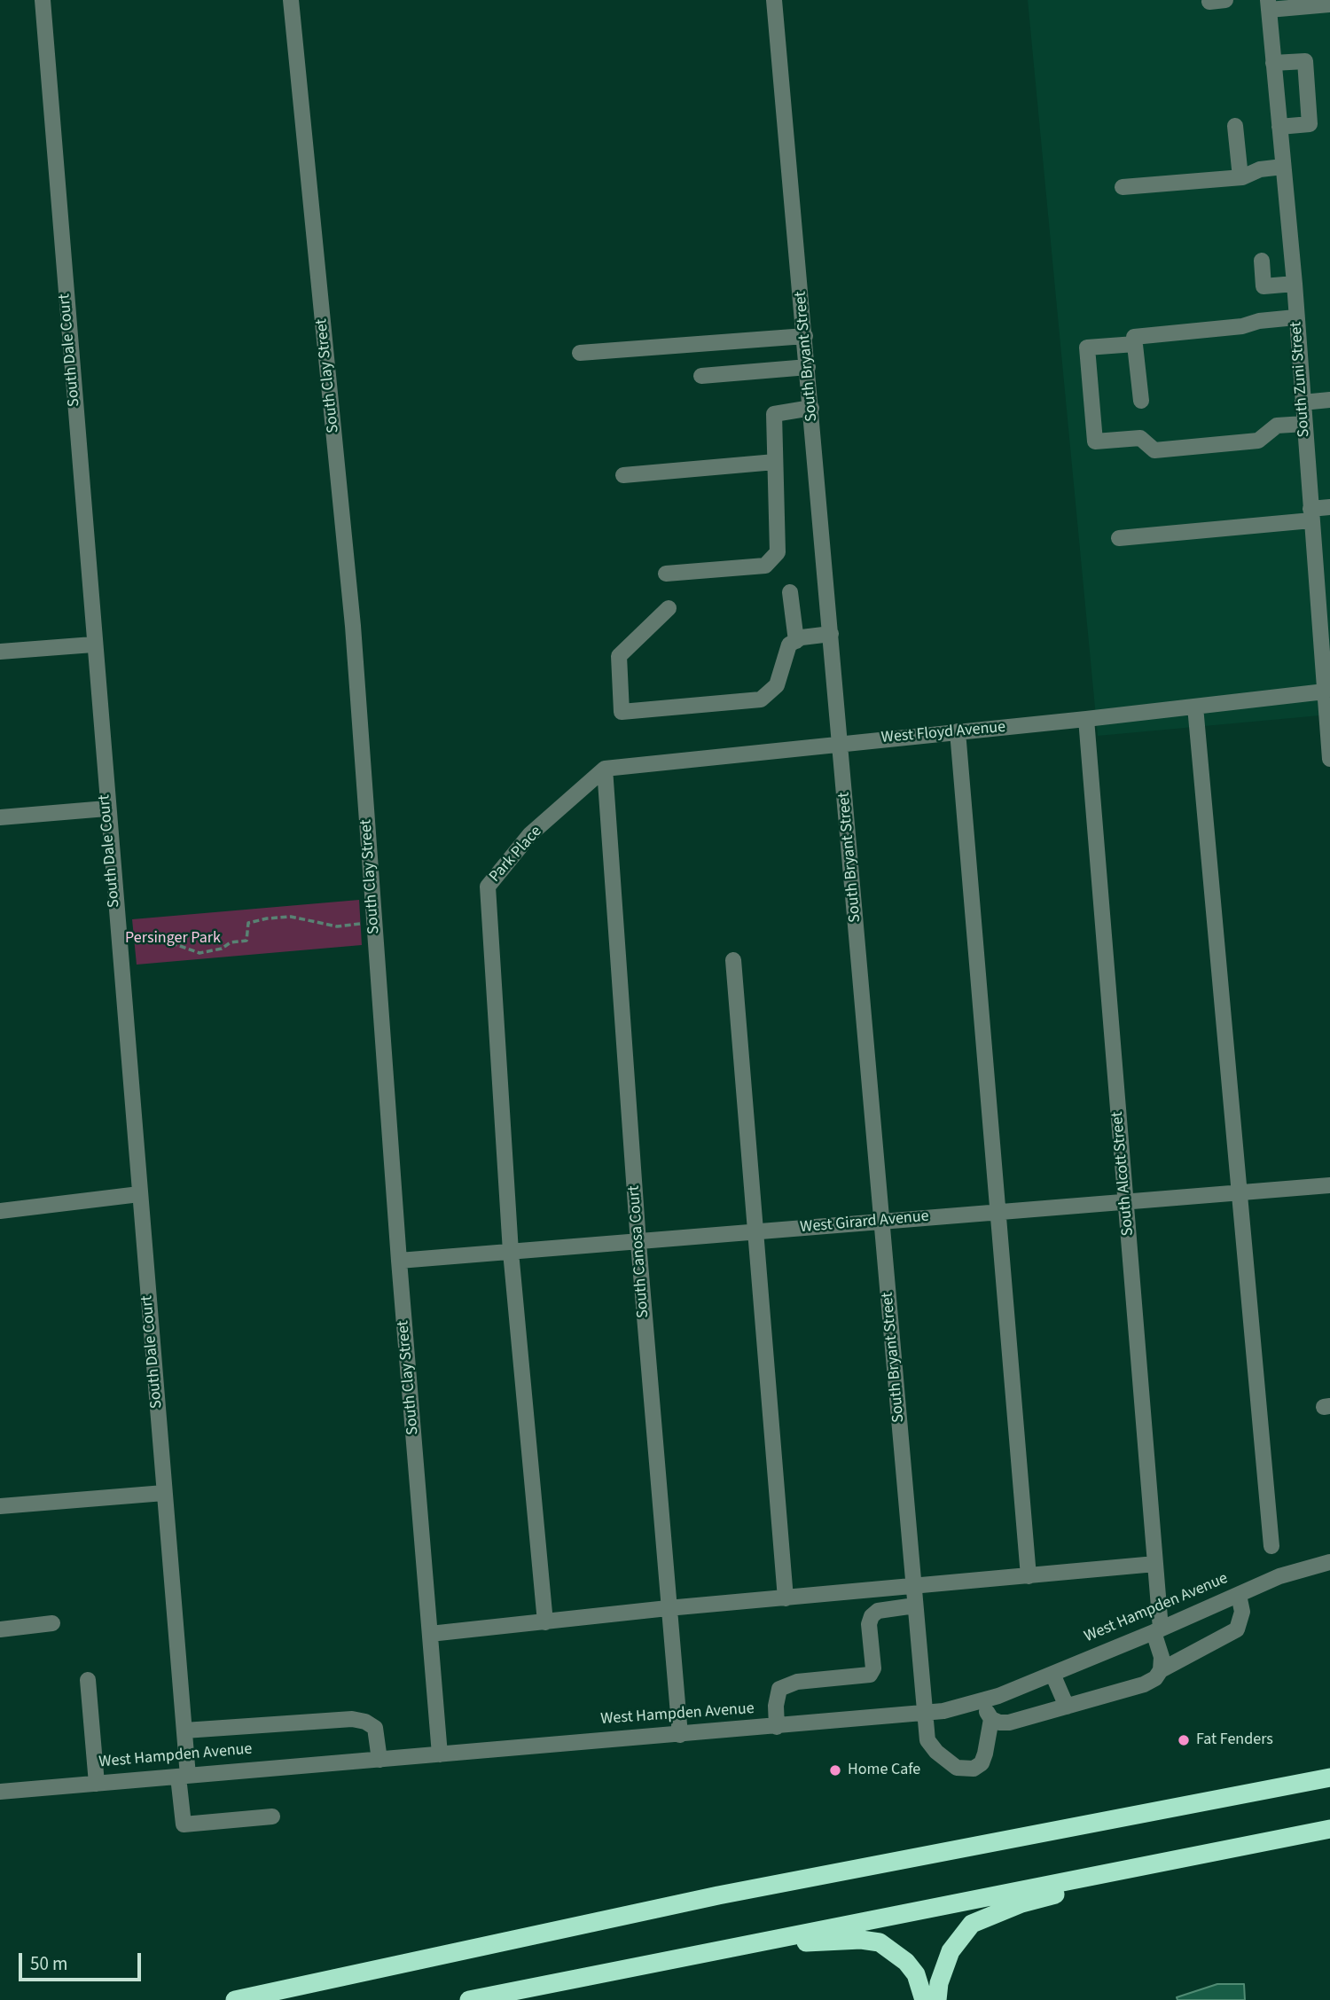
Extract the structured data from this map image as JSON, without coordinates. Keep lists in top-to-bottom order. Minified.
{"streets":{"street":["South Dale Court","South Bryant Street","South Clay Street","South Zuni Street","West Floyd Avenue","Park Place","South Alcott Street","West Girard Avenue","South Canosa Court","West Hampden Avenue"]},"crossings":[["South Dale Court","West Hampden Avenue"],["South Bryant Street","West Floyd Avenue"],["South Bryant Street","West Girard Avenue"],["South Bryant Street","West Hampden Avenue"],["South Clay Street","West Girard Avenue"],["South Clay Street","West Hampden Avenue"],["South Zuni Street","West Floyd Avenue"],["West Floyd Avenue","Park Place"],["West Floyd Avenue","South Alcott Street"],["West Floyd Avenue","South Canosa Court"],["Park Place","West Girard Avenue"],["Park Place","South Canosa Court"],["South Alcott Street","West Girard Avenue"],["South Alcott Street","West Hampden Avenue"],["West Girard Avenue","South Canosa Court"],["South Canosa Court","West Hampden Avenue"]],"parks":["Persinger Park"],"places":["Fat Fenders","Home Cafe"],"scale_bar":"50 m"}
